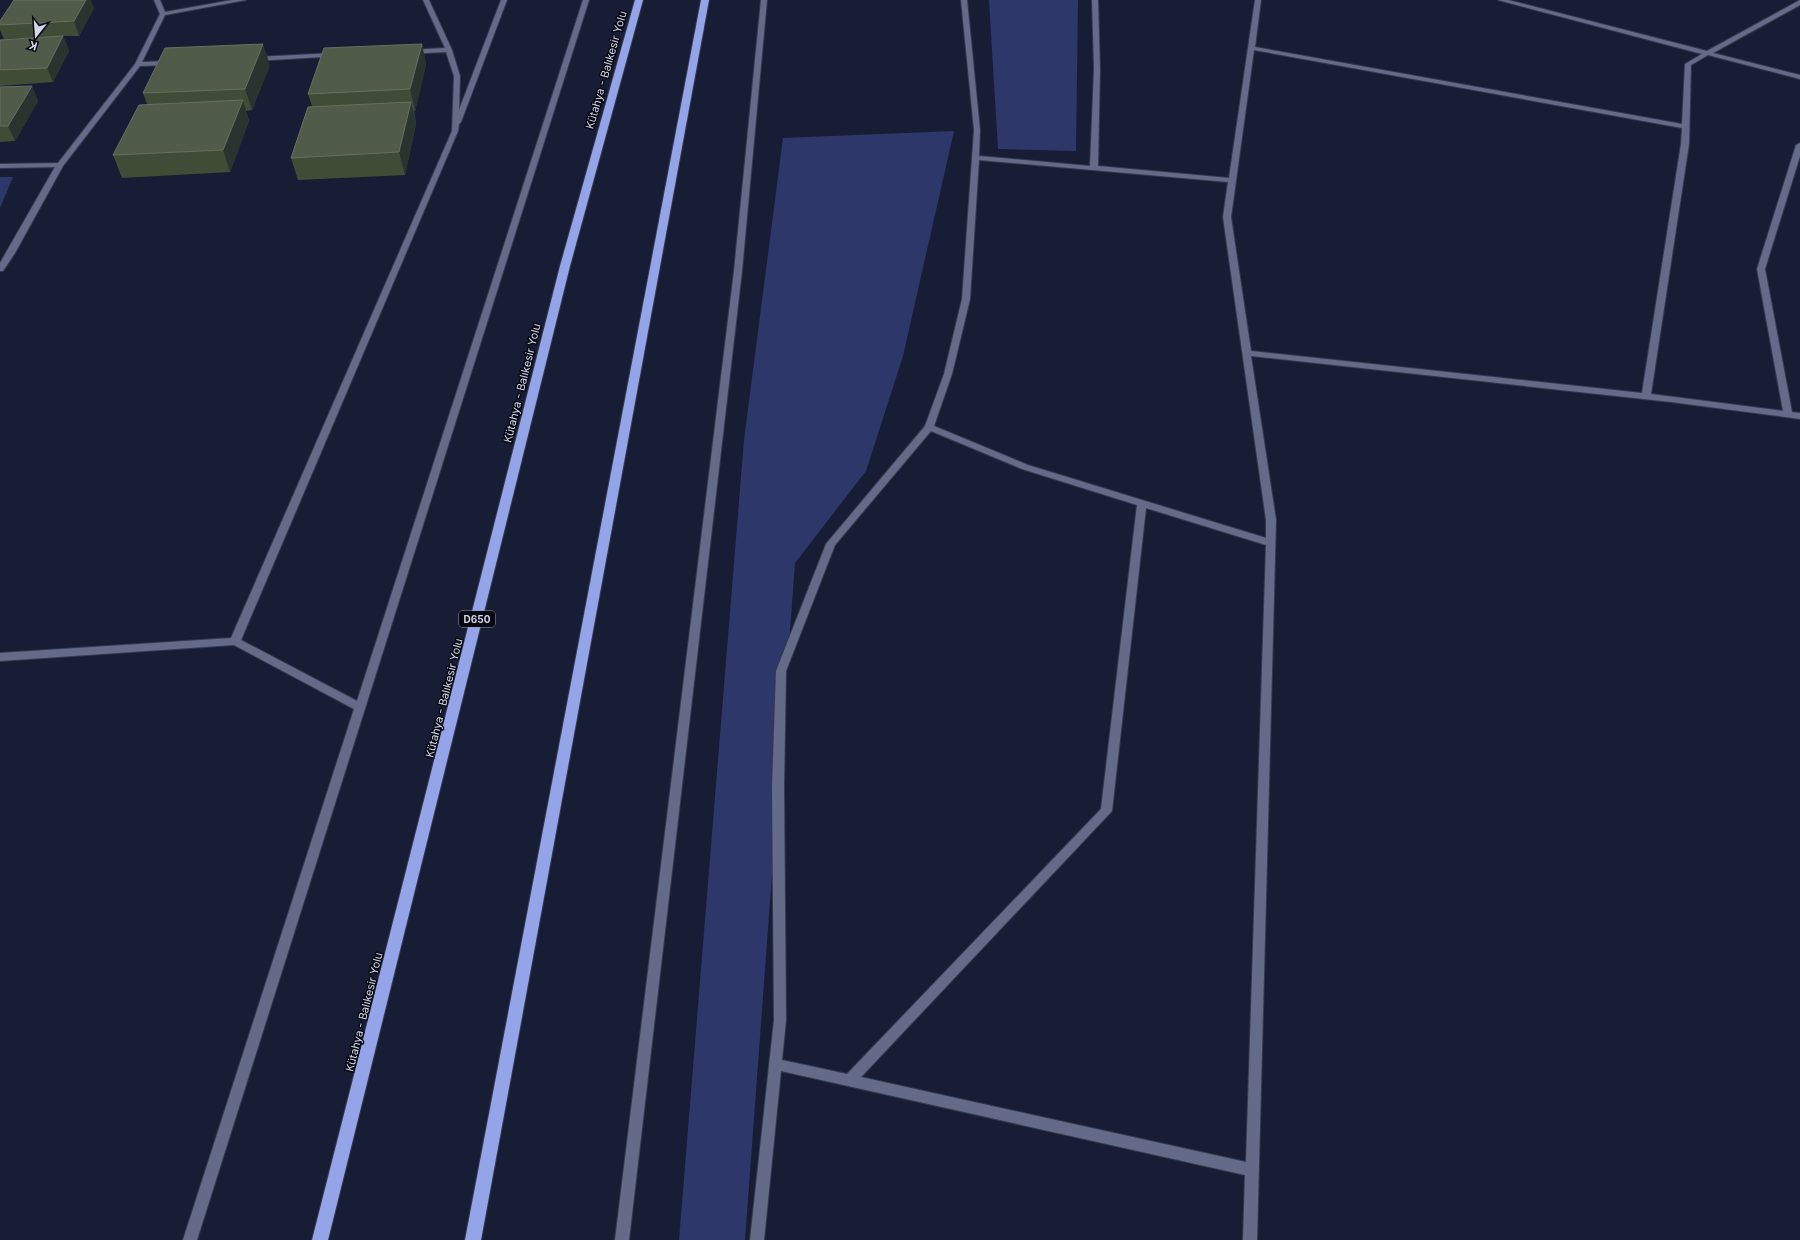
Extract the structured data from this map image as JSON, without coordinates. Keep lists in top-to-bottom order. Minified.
{"streets":{"highway":["Kütahya - Balıkesir Yolu","D650"]},"north":"bottom"}
